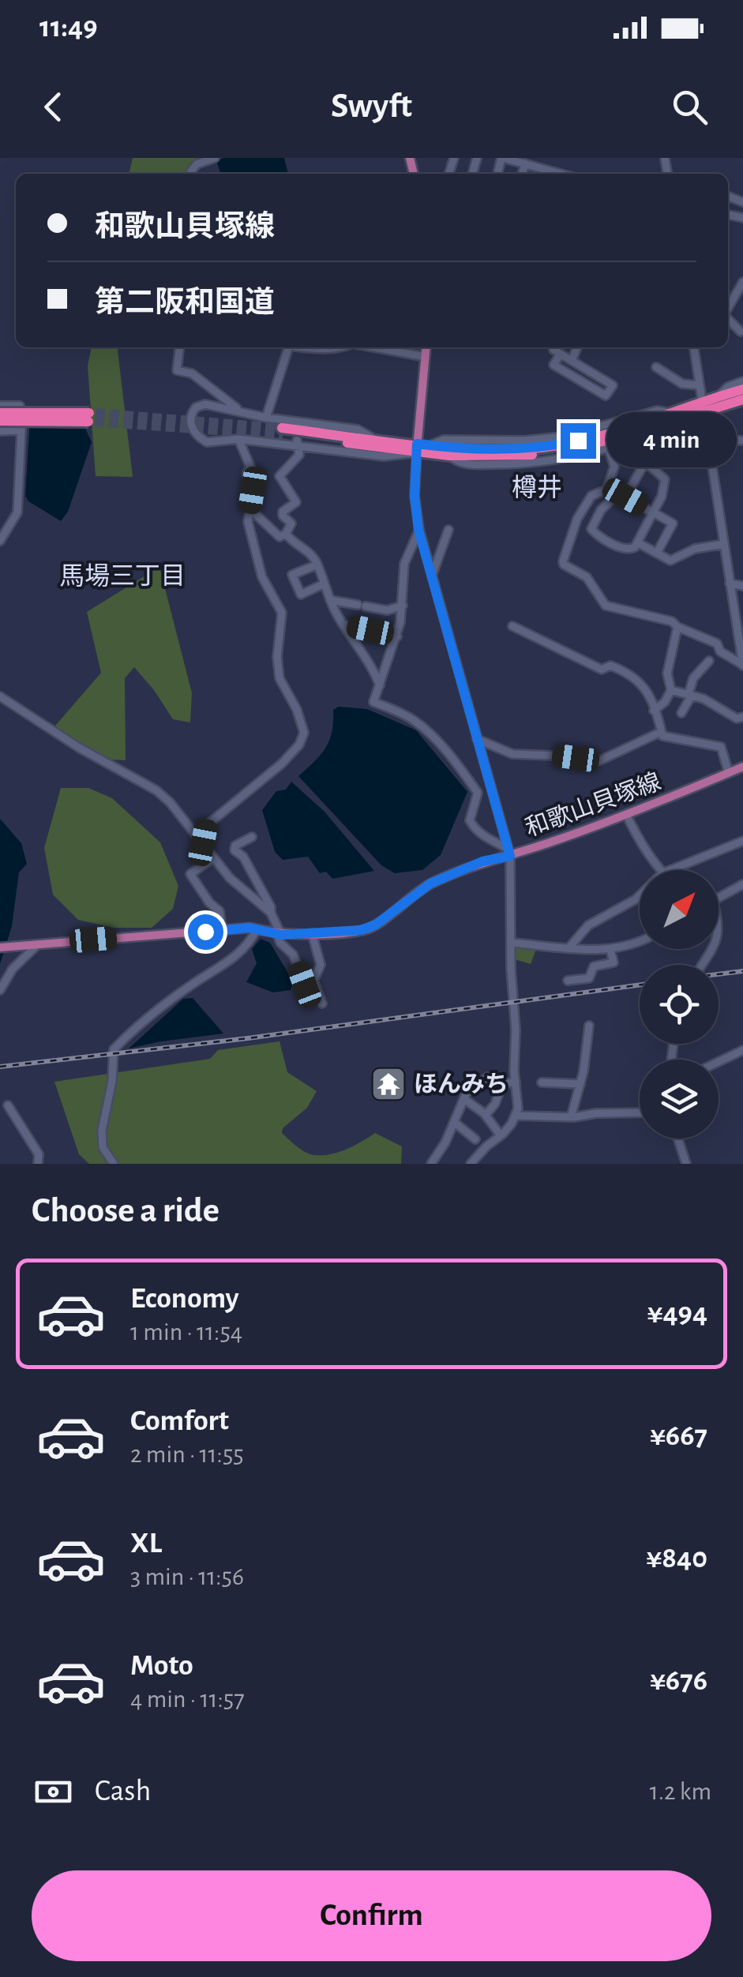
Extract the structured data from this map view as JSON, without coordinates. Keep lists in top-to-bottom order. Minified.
{"streets":{"main road":["和歌山貝塚線"]},"districts":["樽井","馬場三丁目"],"places":{"temple":["ほんみち"]},"north":"top right","page":{"status":"11:49","header":"Swyft","banner":["和歌山貝塚線","第二阪和国道"],"bubble":"4 min","heading":"Choose a ride","list":[{"name":"Economy","note":"1 min · 11:54","value":"¥494"},{"name":"Comfort","note":"2 min · 11:55","value":"¥667"},{"name":"XL","note":"3 min · 11:56","value":"¥840"},{"name":"Moto","note":"4 min · 11:57","value":"¥676"}],"pay":["Cash","1.2 km"],"buttons":"Confirm"}}
